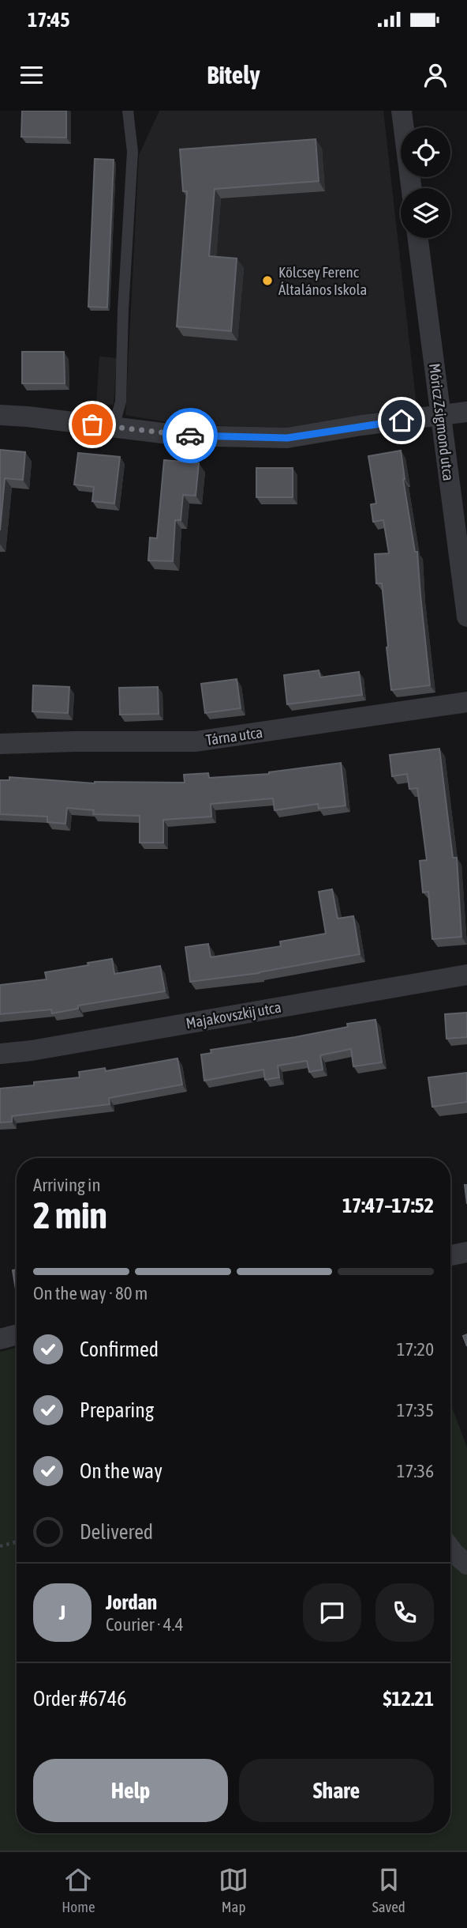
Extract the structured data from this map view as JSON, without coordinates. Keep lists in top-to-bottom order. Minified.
{"streets":{"street":["Móricz Zsigmond utca","Tárna utca","Majakovszkij utca"]},"places":["Kölcsey Ferenc Általános Iskola"],"page":{"status":"17:45","header":"Bitely","heading":["2 min","Arriving in","17:47–17:52"],"panel":["Jordan","Courier · 4.4","Order #6746","$12.21"],"bar":"On the way · 80 m","list":[["Confirmed","17:20"],["Preparing","17:35"],["On the way","17:36"],"Delivered"],"round":"J","buttons":["Help","Share"],"tabs":["Home","Map","Saved"]}}
